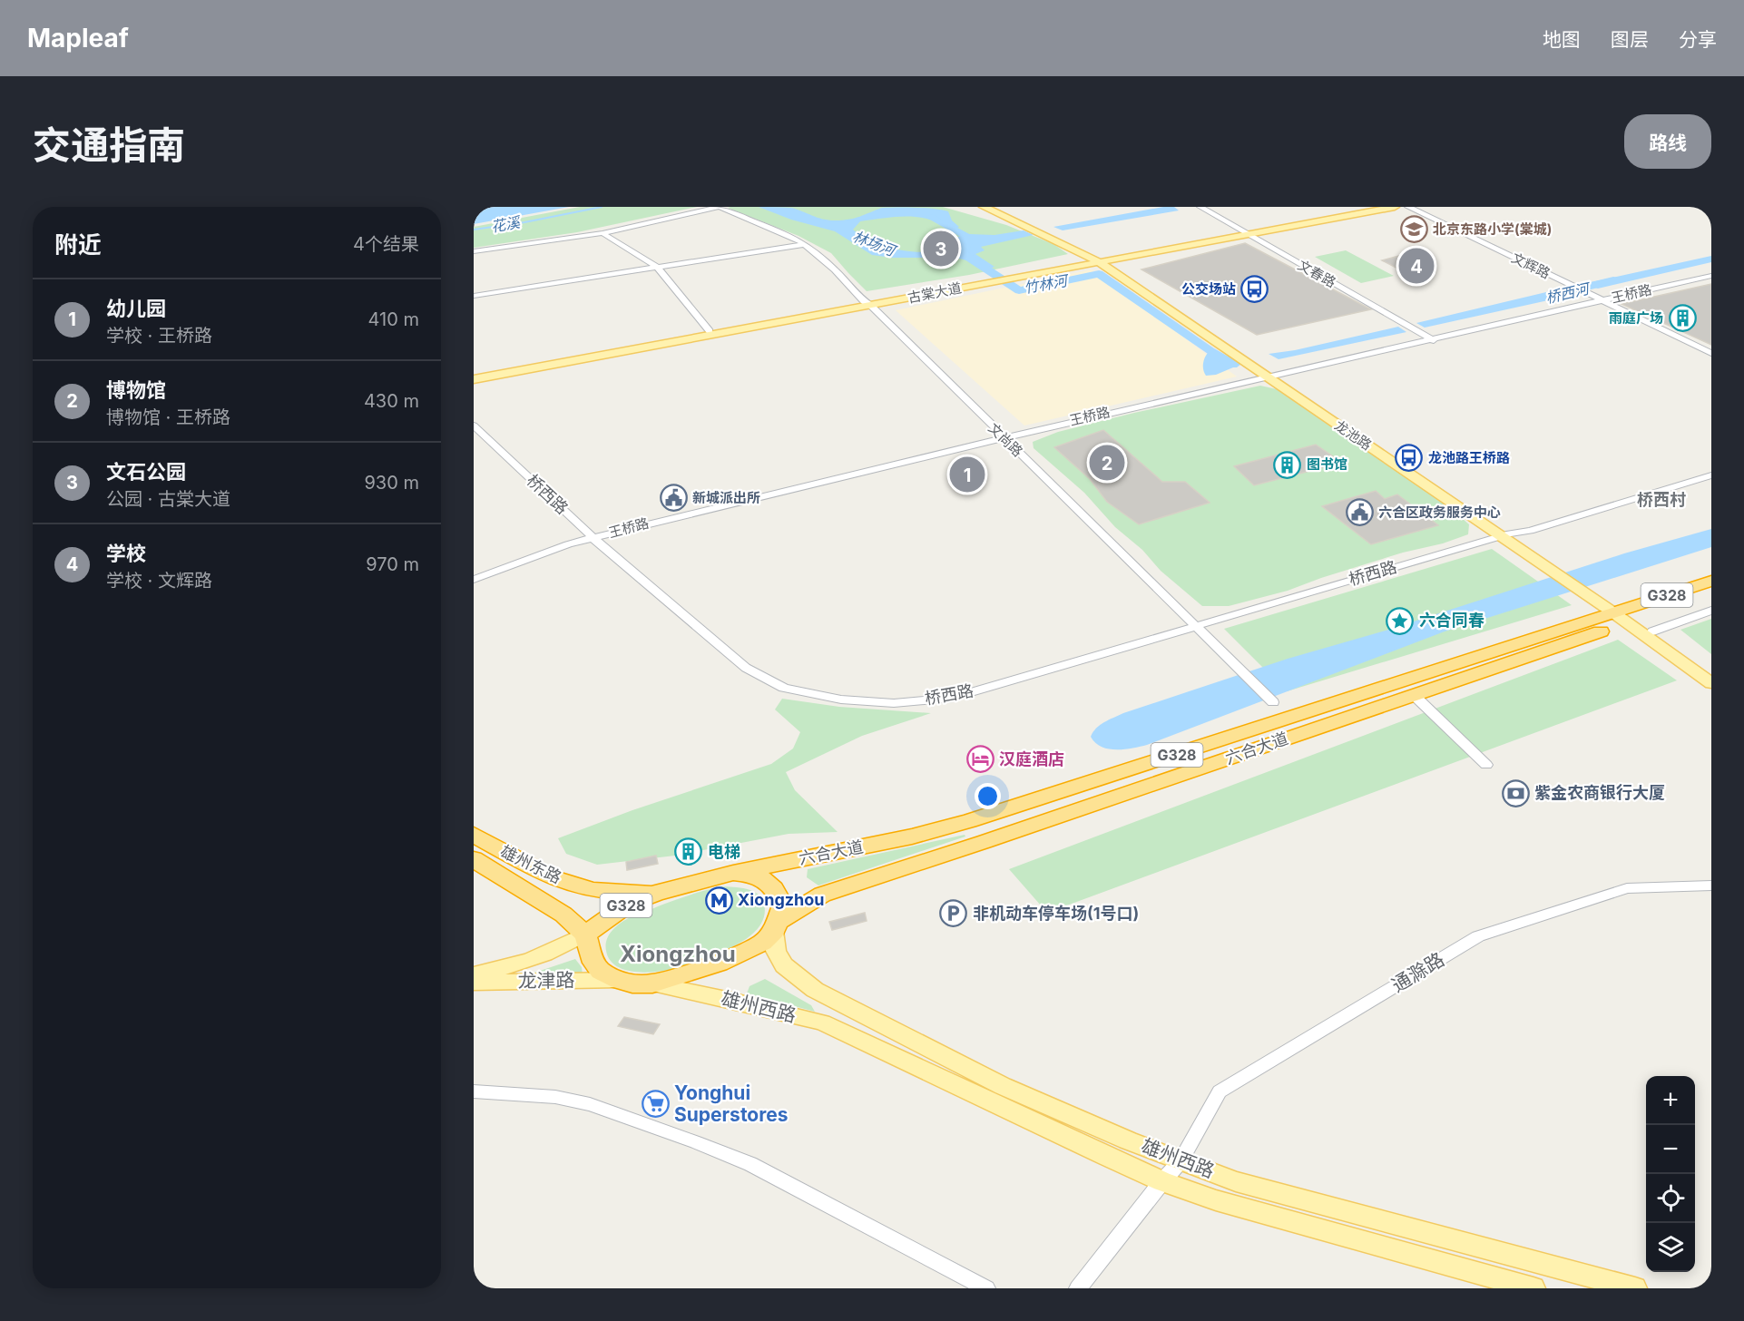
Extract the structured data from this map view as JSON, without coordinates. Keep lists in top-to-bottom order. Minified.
{"streets":{"highway":["G328","六合大道","雄州东路"],"main road":["古棠大道","龙池路","龙津路","雄州西路"],"street":["文辉路","文春路","王桥路","文尚路","桥西路","通滁路"]},"crossings":[["文辉路","王桥路"],["文春路","古棠大道"],["文春路","王桥路"],["古棠大道","龙池路"],["古棠大道","文尚路"],["王桥路","龙池路"],["王桥路","文尚路"],["王桥路","桥西路"],["龙池路","桥西路"],["龙池路","六合大道"],["文尚路","桥西路"],["G328","六合大道"],["G328","雄州东路"],["G328","龙津路"],["G328","雄州西路"],["六合大道","雄州西路"],["雄州东路","龙津路"],["通滁路","雄州西路"]],"districts":["桥西村","Xiongzhou"],"water":["花溪","林场河","竹林河","桥西河"],"places":{"school or university":["北京东路小学(棠城)"],"bus stop":["公交场站","龙池路王桥路"],"building":["雨庭广场","图书馆","电梯"],"public building":["新城派出所","六合区政务服务中心"],"place":["六合同春"],"hotel":["汉庭酒店"],"bank":["紫金农商银行大厦"],"metro station":["Xiongzhou"],"parking":["非机动车停车场(1号口)"],"supermarket":["Yonghui Superstores"]},"page":{"header":"Mapleaf","nav":["地图","图层","分享"],"title":"交通指南","buttons":"路线","heading":["附近","4个结果"],"pins":["3","4","2","1"],"list":[{"mark":"1","name":"幼儿园","note":"学校 · 王桥路","value":"410 m"},{"mark":"2","name":"博物馆","note":"博物馆 · 王桥路","value":"430 m"},{"mark":"3","name":"文石公园","note":"公园 · 古棠大道","value":"930 m"},{"mark":"4","name":"学校","note":"学校 · 文辉路","value":"970 m"}],"map_buttons":["+","−"]}}
